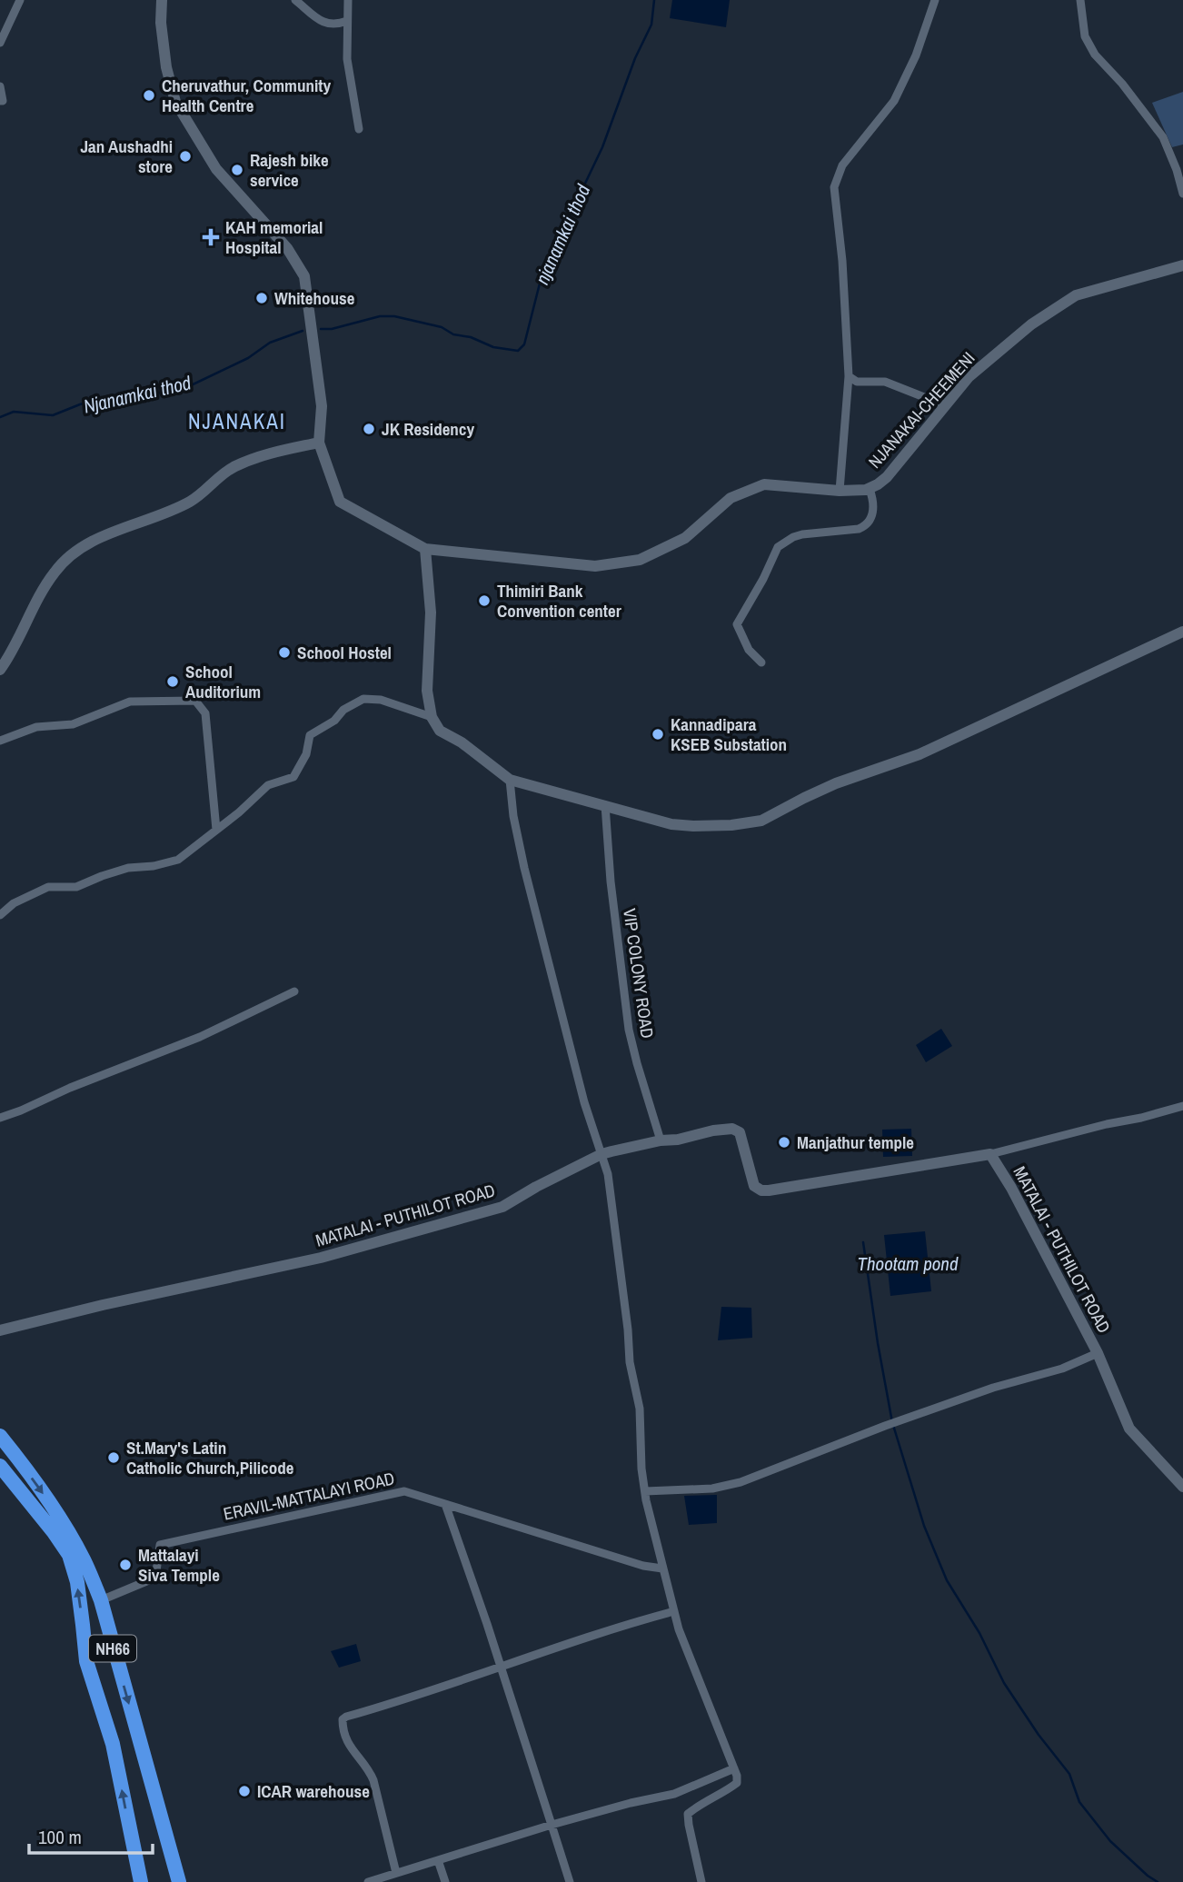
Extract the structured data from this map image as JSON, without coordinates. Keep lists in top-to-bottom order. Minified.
{"streets":{"highway":["NH66"],"street":["NJANAKAI-CHEEMENI","VIP COLONY ROAD","MATALAI - PUTHILOT ROAD","ERAVIL-MATTALAYI ROAD"]},"crossings":[["VIP COLONY ROAD","MATALAI - PUTHILOT ROAD"],["ERAVIL-MATTALAYI ROAD","NH66"]],"districts":["NJANAKAI"],"water":["njanamkai thod","Njanamkai thod","Thootam pond"],"places":{"other":["Cheruvathur, Community Health Centre","Jan Aushadhi store","Rajesh bike service","Whitehouse","JK Residency","Thimiri Bank Convention center","School Hostel","School Auditorium","Kannadipara KSEB Substation","Manjathur temple","St.Mary's Latin Catholic Church,Pilicode","Mattalayi Siva Temple","ICAR warehouse"],"health":["KAH memorial Hospital"]},"scale_bar":"100 m"}
